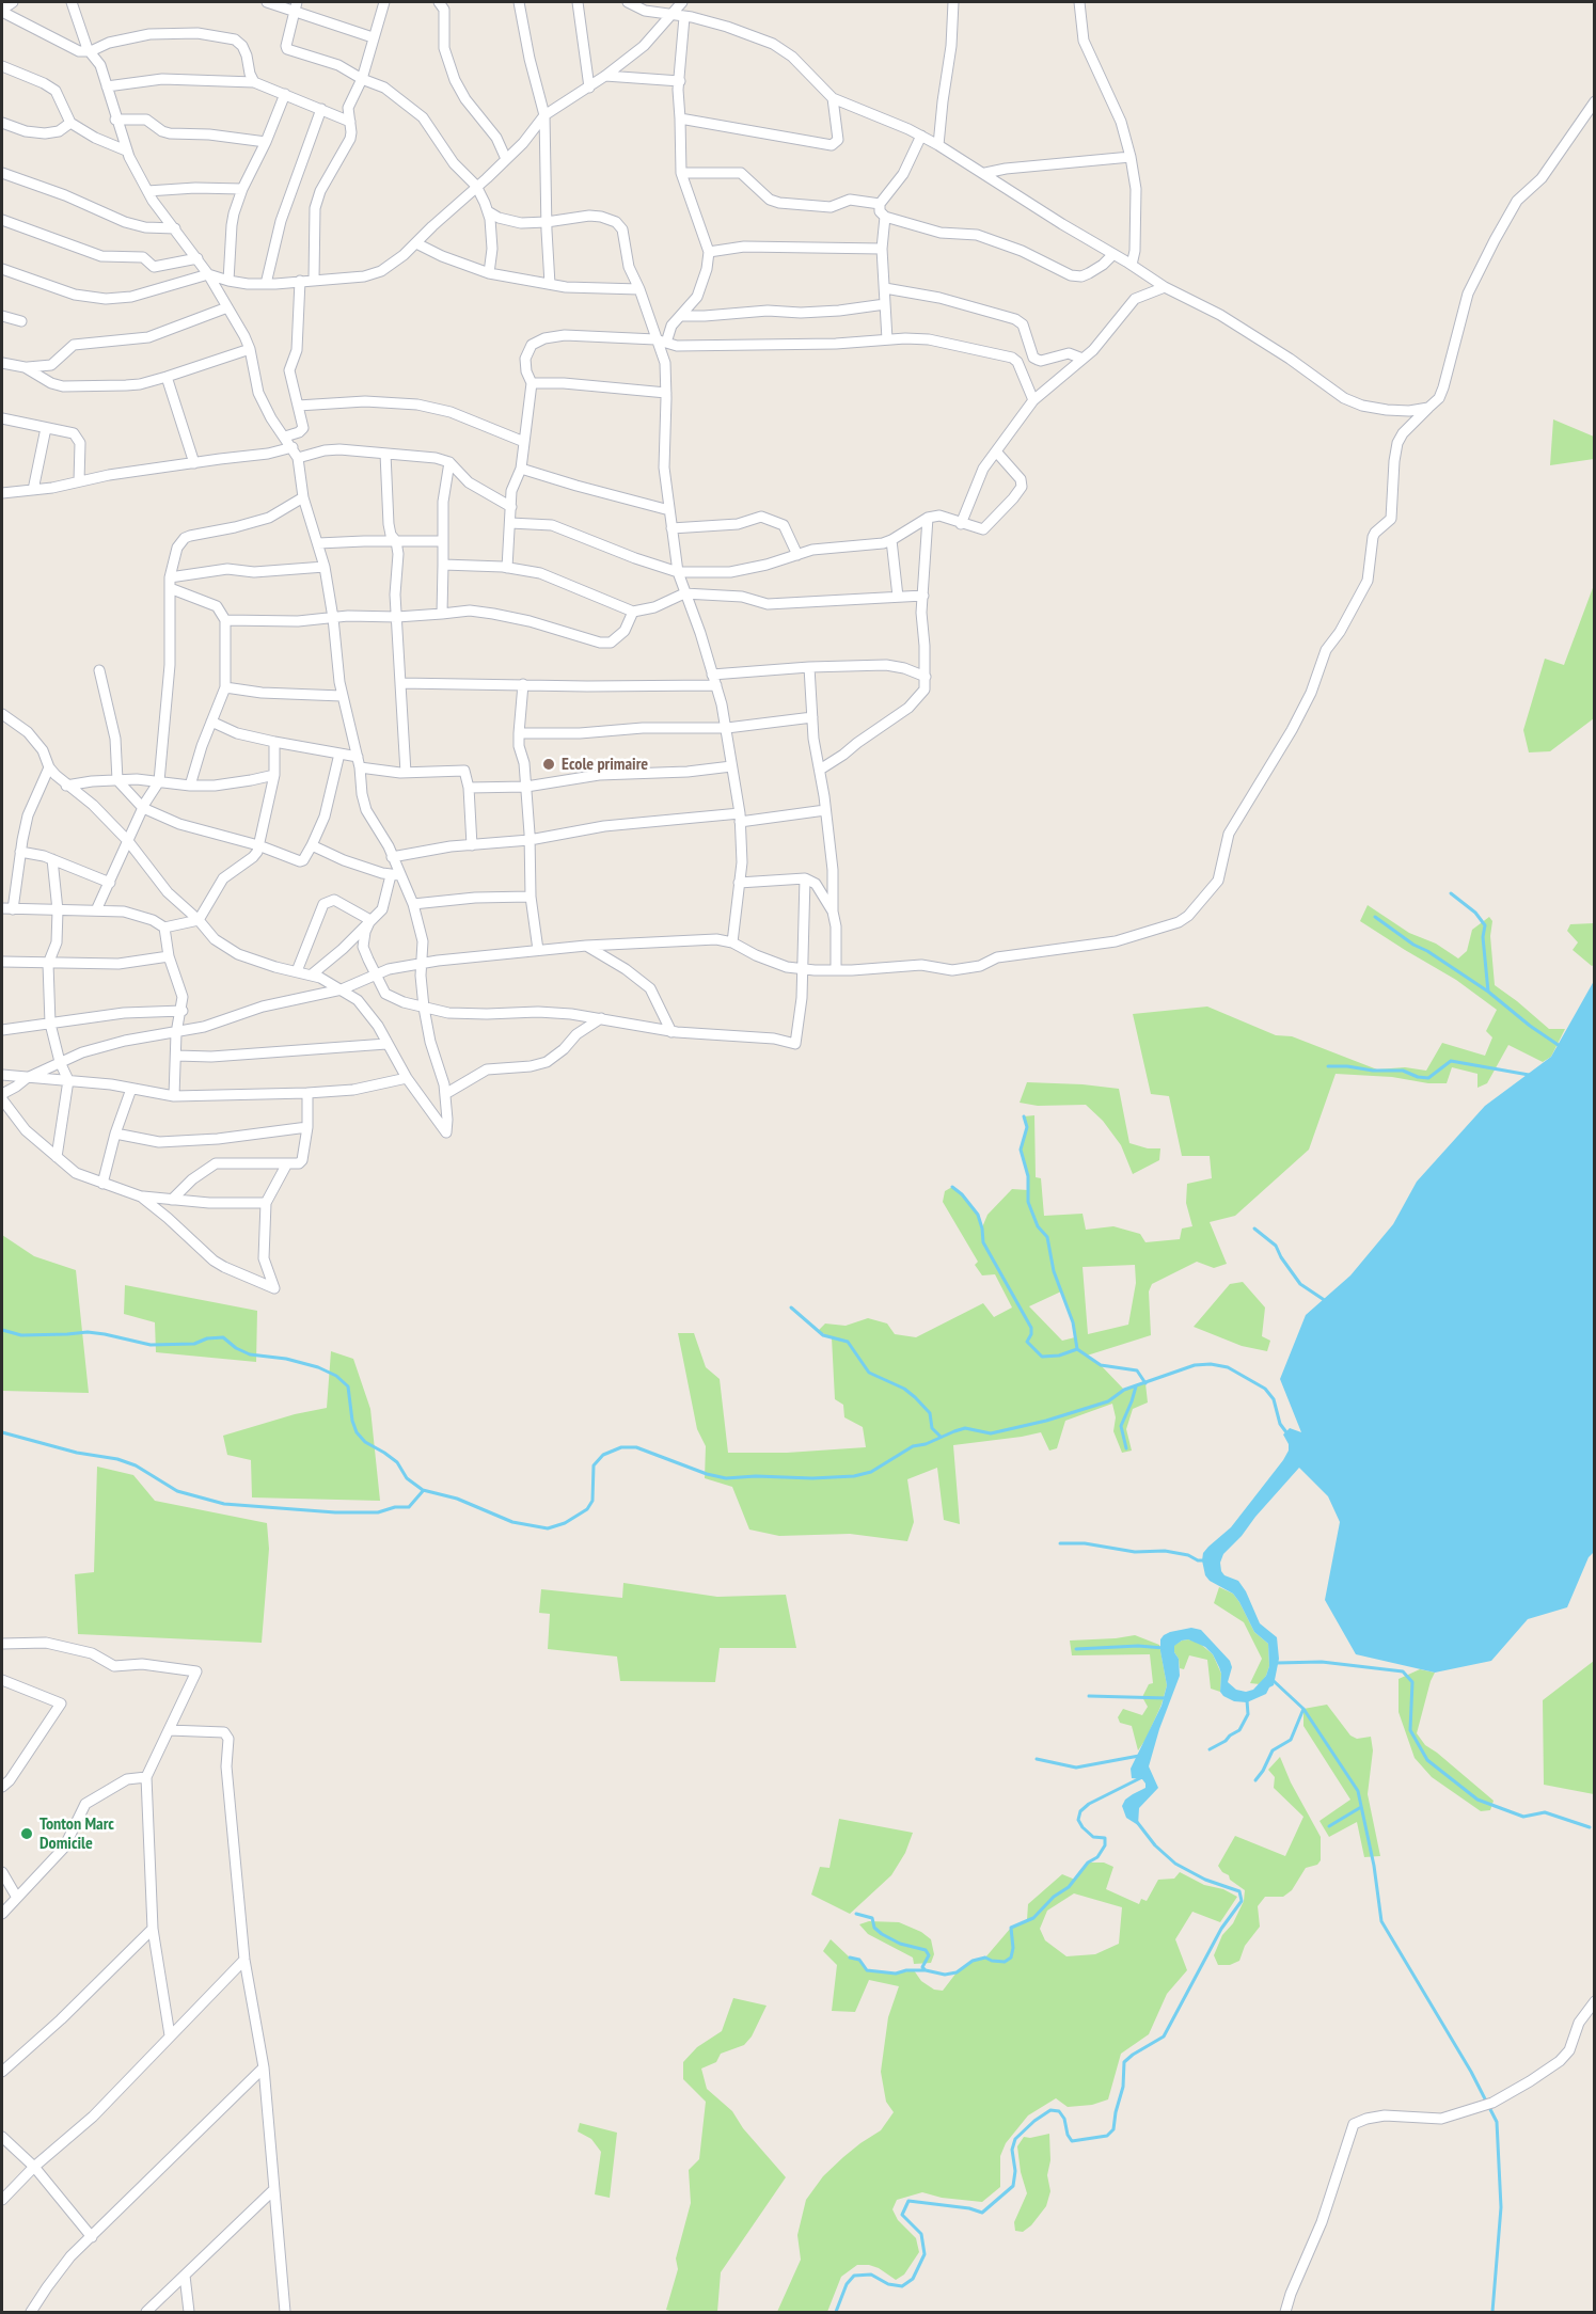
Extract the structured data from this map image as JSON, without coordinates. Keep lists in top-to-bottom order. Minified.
{"places":["Ecole primaire","Tonton Marc Domicile"]}
